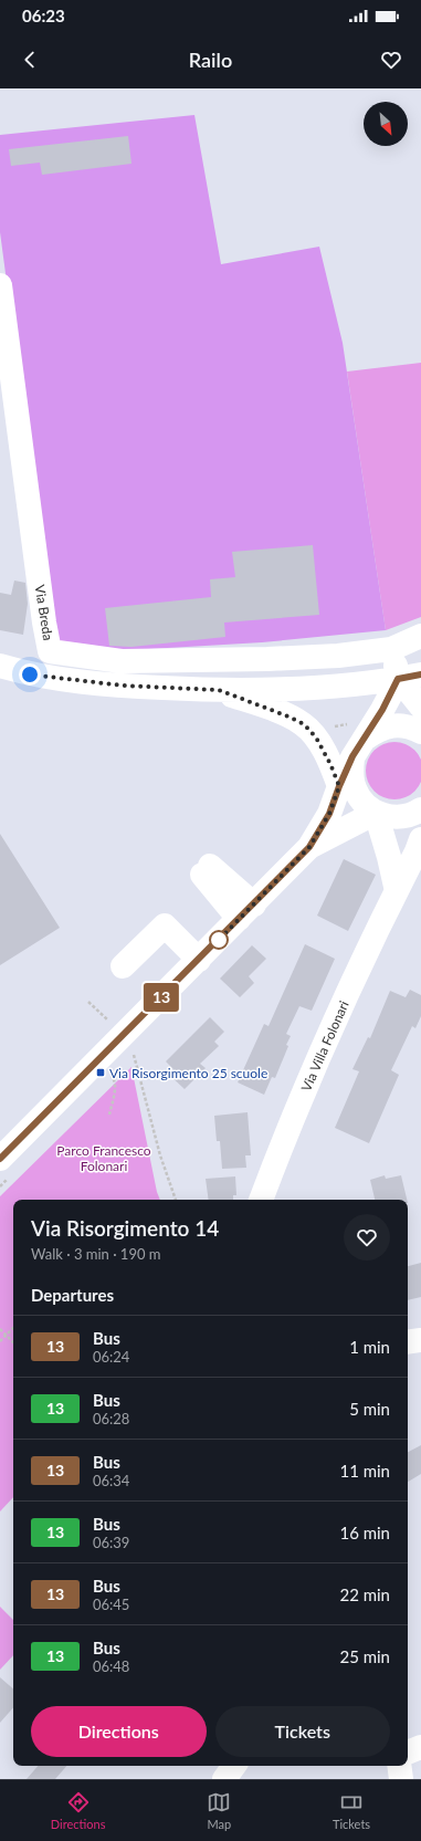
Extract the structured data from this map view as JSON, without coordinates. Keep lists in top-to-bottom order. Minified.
{"streets":{"street":["Via Breda","Via Villa Folonari"]},"parks":["Parco Francesco Folonari"],"places":{"transit":["Via Risorgimento 25 scuole"]},"lines":["bus line 13"],"north":"bottom right","page":{"status":"06:23","header":"Railo","on_map":"13","heading":[["Via Risorgimento 14","Walk · 3 min · 190 m"],"Departures"],"list":[{"mark":"13","name":"Bus","note":"06:24","value":"1 min"},{"mark":"13","name":"Bus","note":"06:28","value":"5 min"},{"mark":"13","name":"Bus","note":"06:34","value":"11 min"},{"mark":"13","name":"Bus","note":"06:39","value":"16 min"},{"mark":"13","name":"Bus","note":"06:45","value":"22 min"},{"mark":"13","name":"Bus","note":"06:48","value":"25 min"}],"buttons":["Directions","Tickets"],"tabs":["Directions","Map","Tickets"]}}
